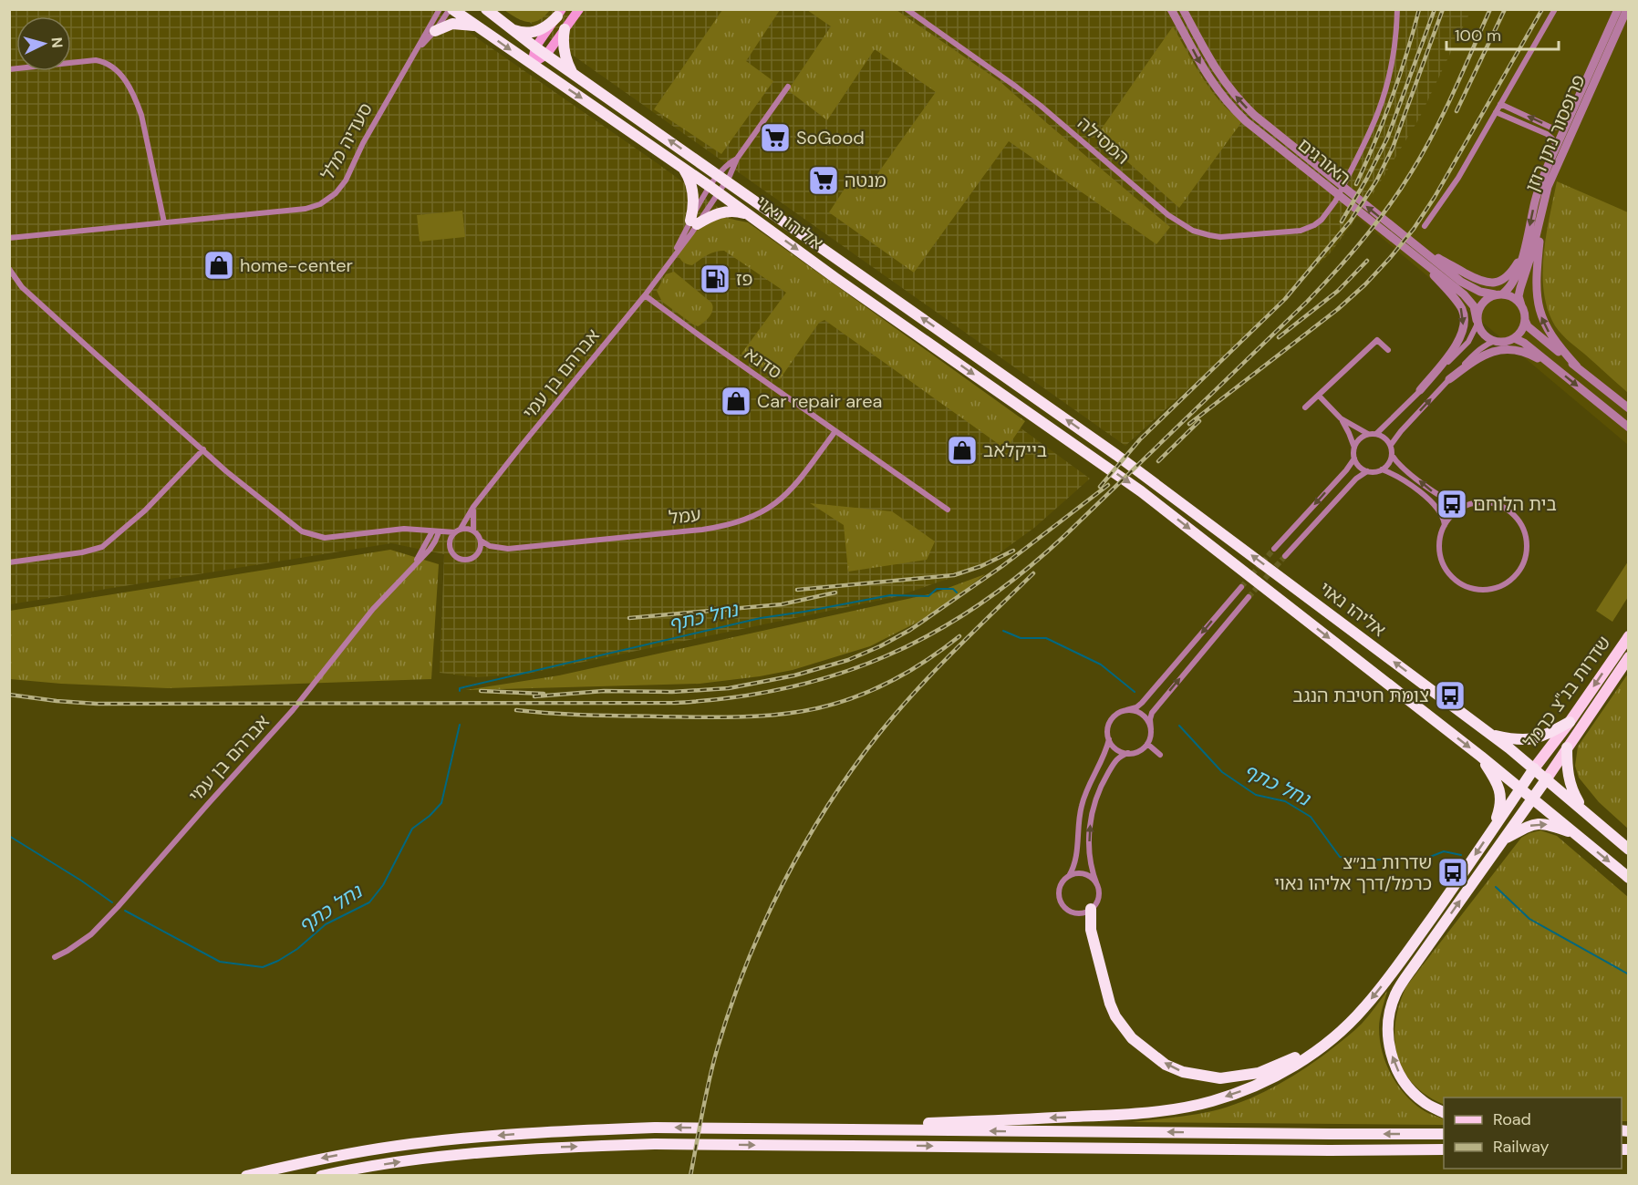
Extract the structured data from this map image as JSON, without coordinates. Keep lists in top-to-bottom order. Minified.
{"streets":{"highway":["אליהו נאוי"],"main road":["שדרות בנ\"צ כרמל"],"street":["פרופסור נתן רוזן","המסילה","סעדיה מלל","האורגים","סדנא","אברהם בן עמי","עמל"]},"crossings":[["פרופסור נתן רוזן","האורגים"],["סעדיה מלל","אליהו נאוי"],["אליהו נאוי","אברהם בן עמי"],["אליהו נאוי","שדרות בנ\"צ כרמל"],["סדנא","אברהם בן עמי"],["סדנא","עמל"],["אברהם בן עמי","עמל"]],"water":["נחל כתף"],"places":{"supermarket":["SoGood","מנטה"],"shop":["home-center","Car repair area","בייקלאב"],"fuel station":["פז"],"bus stop":["בית הלוחם","צומת חטיבת הנגב","שדרות בנ״צ כרמל/דרך אליהו נאוי"]},"legend":["Road","Railway"],"scale_bar":"100 m","north":"right"}
